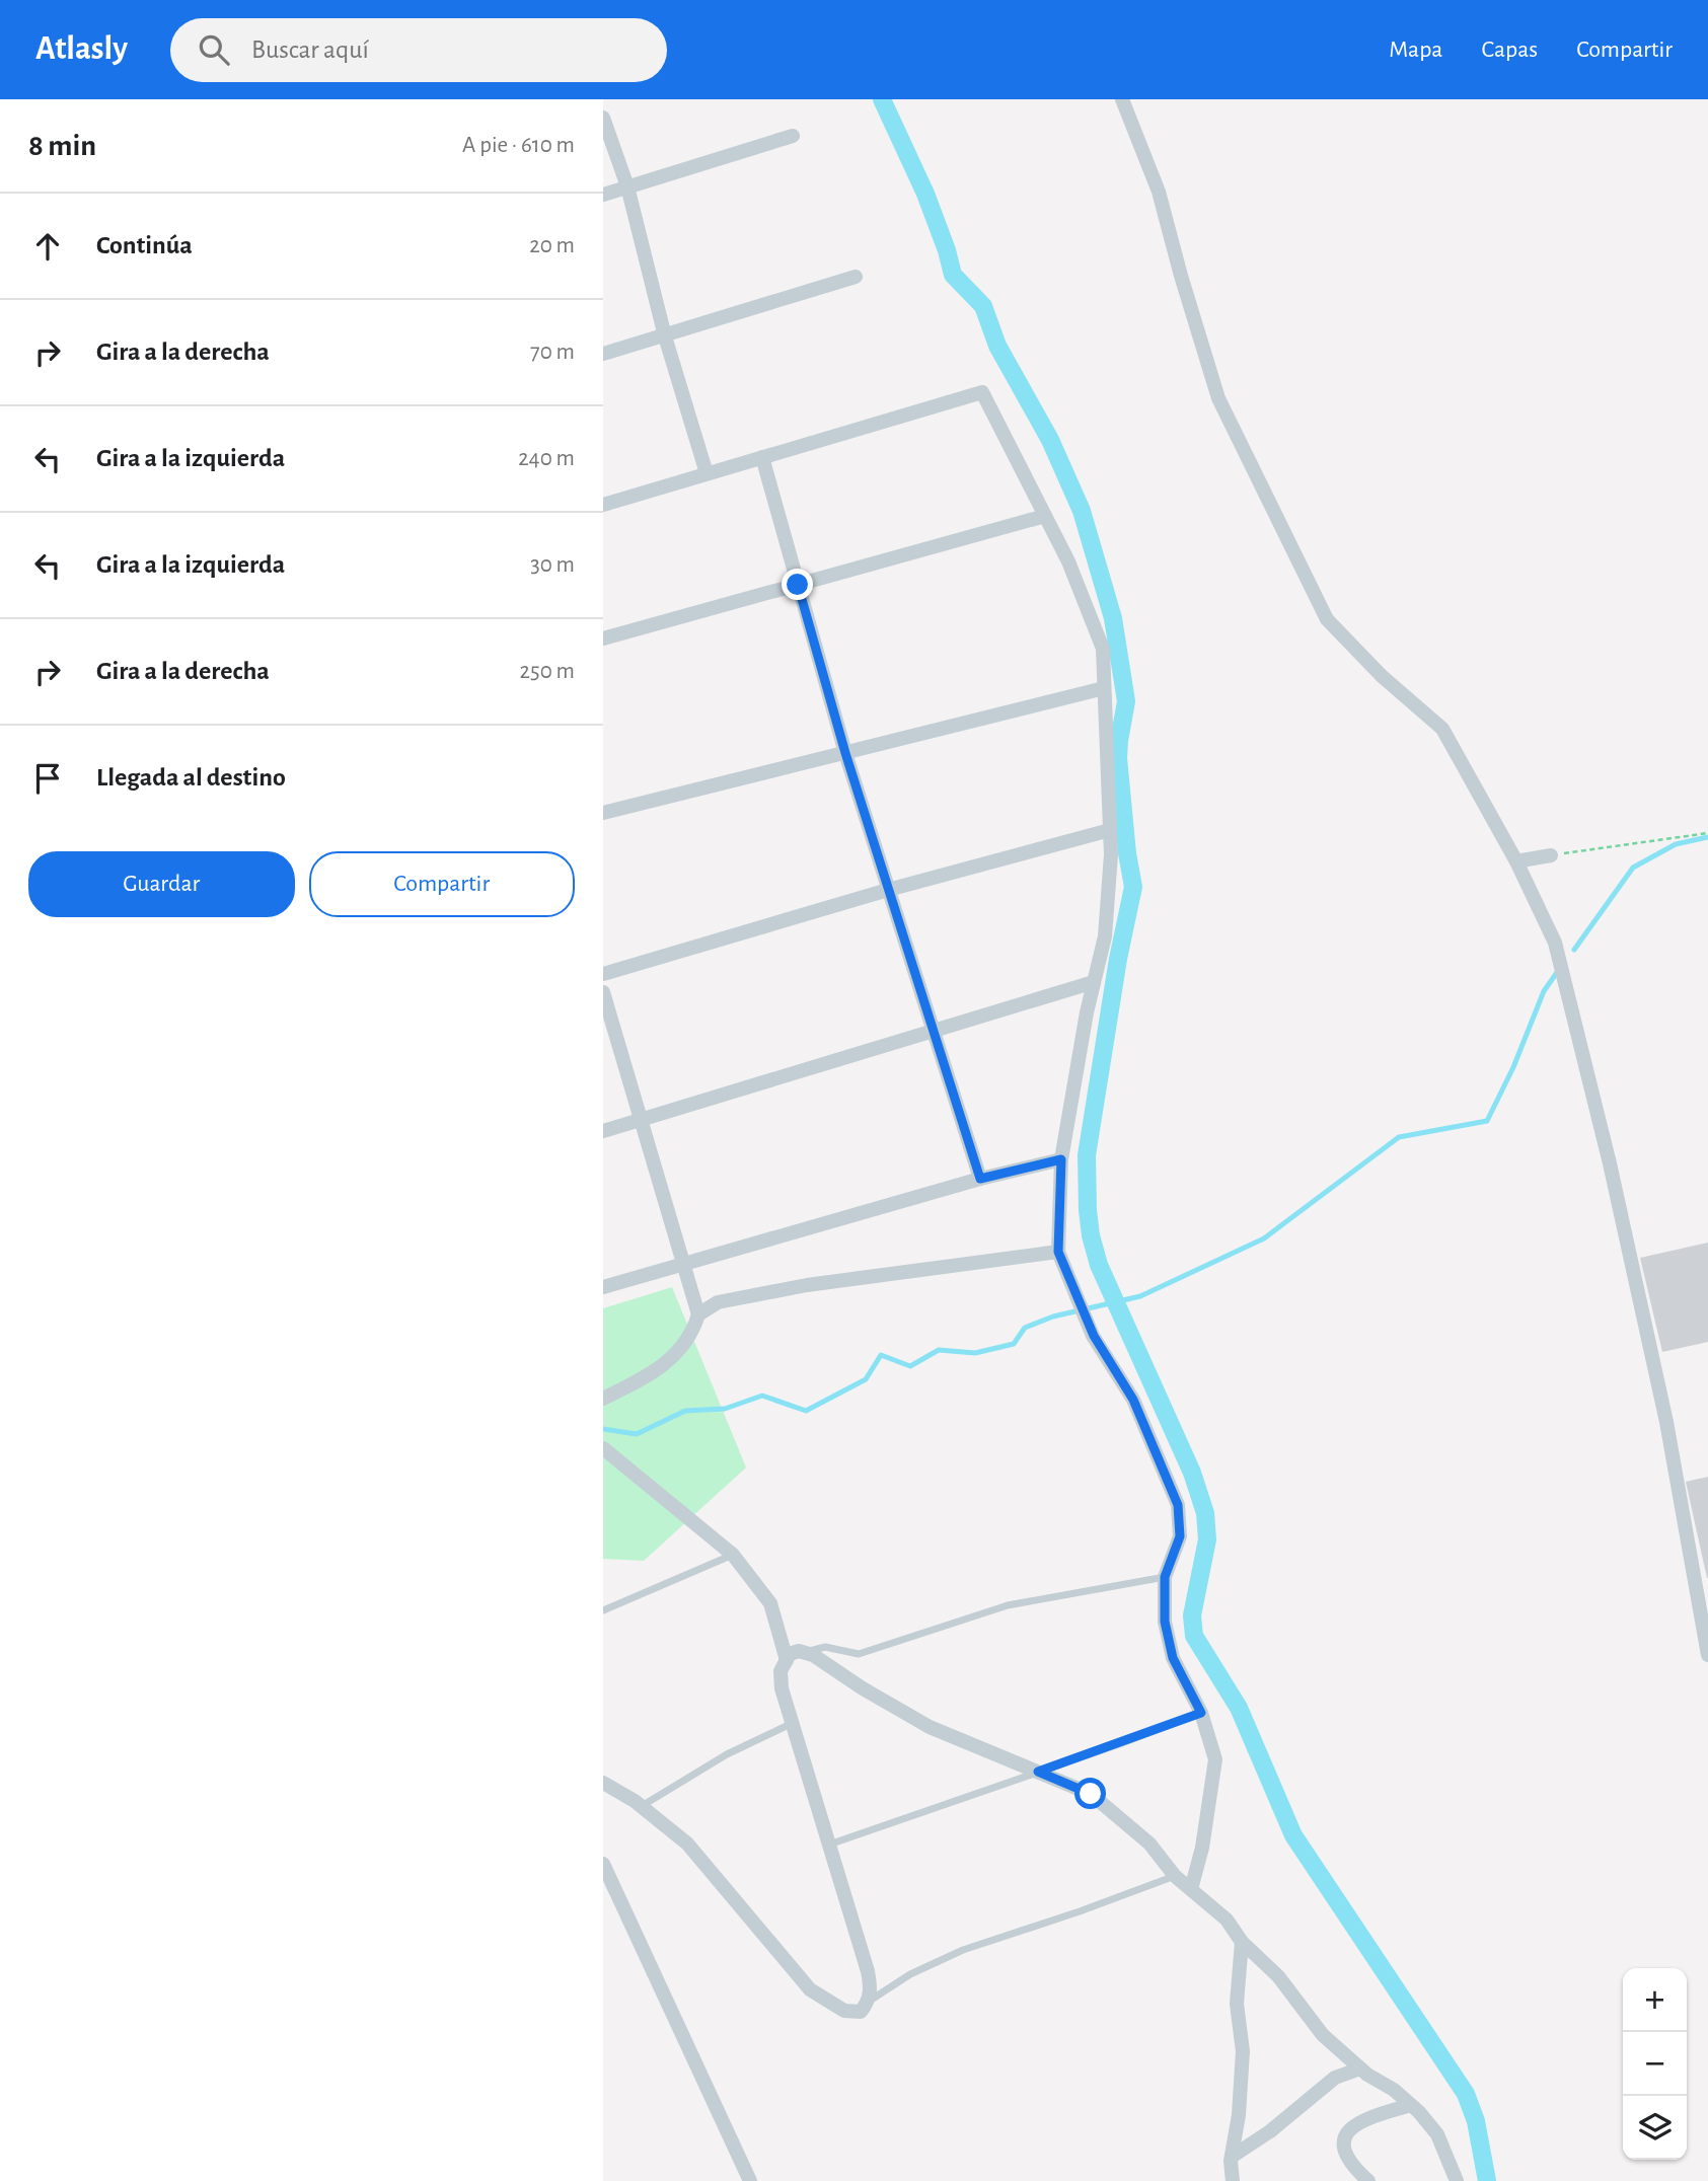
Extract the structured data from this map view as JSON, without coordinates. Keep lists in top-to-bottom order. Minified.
{"page":{"header":"Atlasly","search":"Buscar aquí","nav":["Mapa","Capas","Compartir"],"heading":["8 min","A pie · 610 m"],"list":[["Continúa","20 m"],["Gira a la derecha","70 m"],["Gira a la izquierda","240 m"],["Gira a la izquierda","30 m"],["Gira a la derecha","250 m"],"Llegada al destino"],"buttons":["Guardar","Compartir"],"map_buttons":["+","−"]}}
